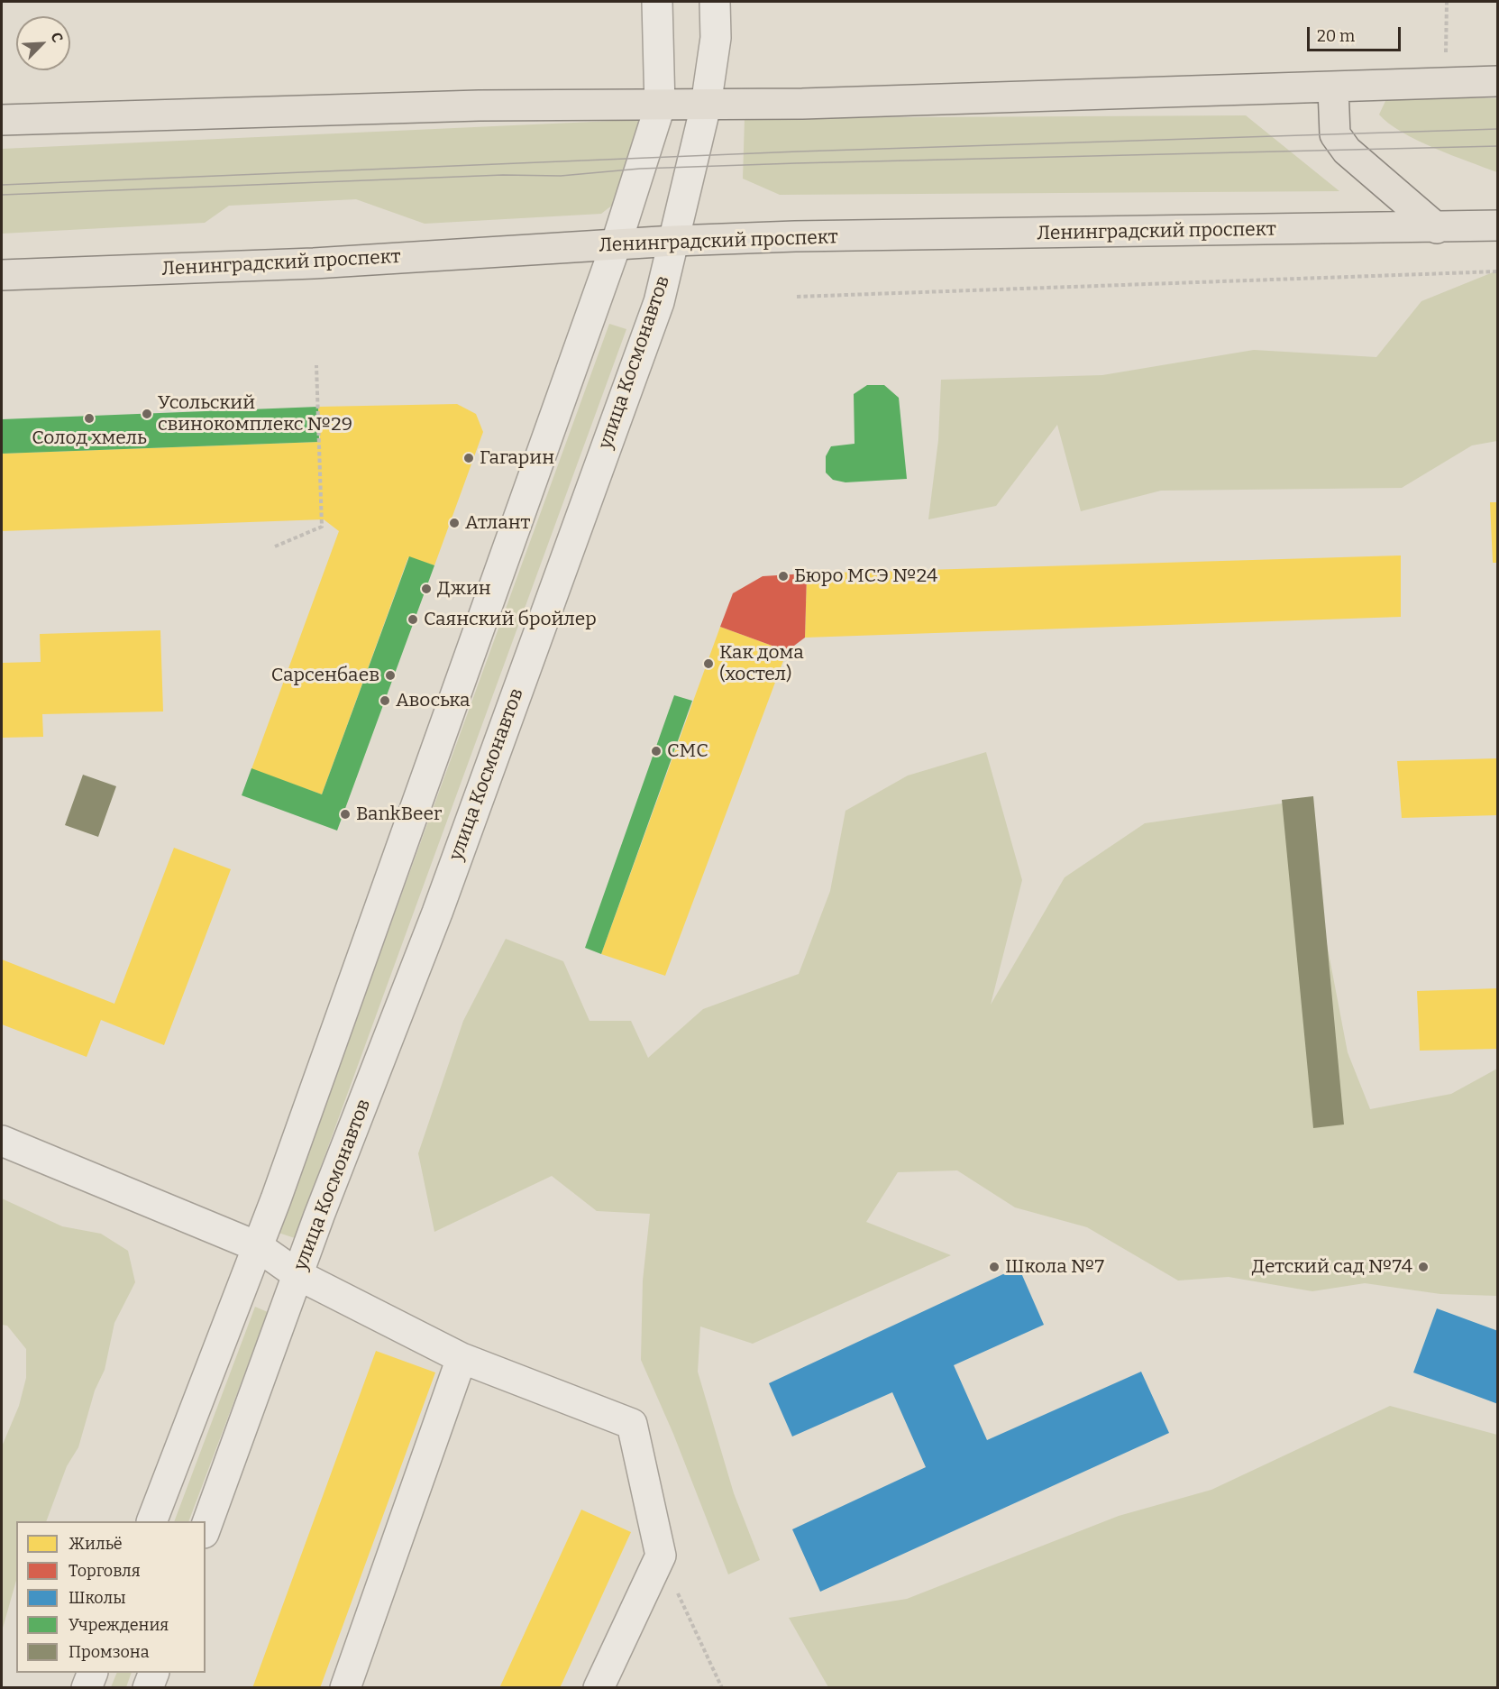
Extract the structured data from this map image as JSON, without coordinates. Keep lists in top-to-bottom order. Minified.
{"streets":{"main road":["Ленинградский проспект"],"street":["улица Космонавтов"]},"crossings":[["Ленинградский проспект","улица Космонавтов"]],"places":["Усольский свинокомплекс №29","Солод хмель","Гагарин","Атлант","Бюро МСЭ №24","Джин","Саянский бройлер","Как дома (хостел)","Сарсенбаев","Авоська","СМС","BankBeer","Школа №7","Детский сад №74"],"legend":["Жильё","Торговля","Школы","Учреждения","Промзона"],"scale_bar":"20 m","north":"top right"}
